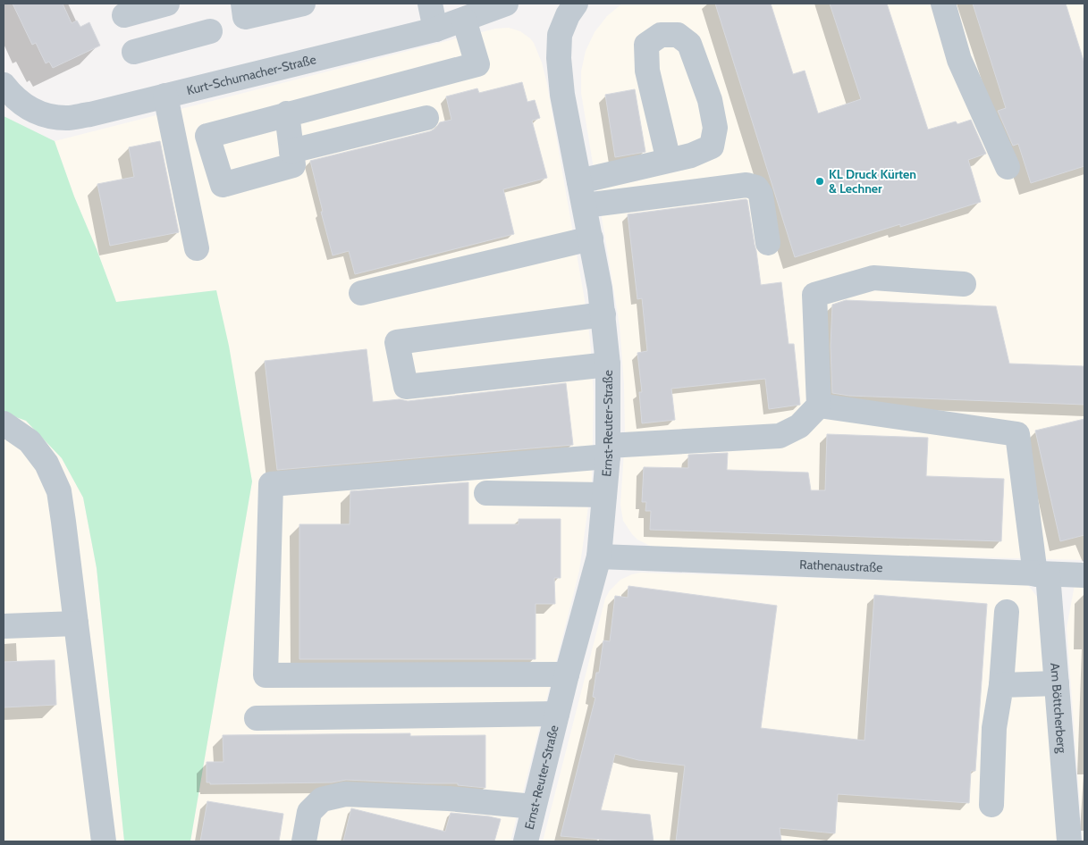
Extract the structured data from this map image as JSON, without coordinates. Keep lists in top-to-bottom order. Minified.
{"streets":{"street":["Kurt-Schumacher-Straße","Ernst-Reuter-Straße","Rathenaustraße","Am Böttcherberg"]},"crossings":[["Ernst-Reuter-Straße","Rathenaustraße"],["Rathenaustraße","Am Böttcherberg"]],"places":["KL Druck Kürten & Lechner"]}
